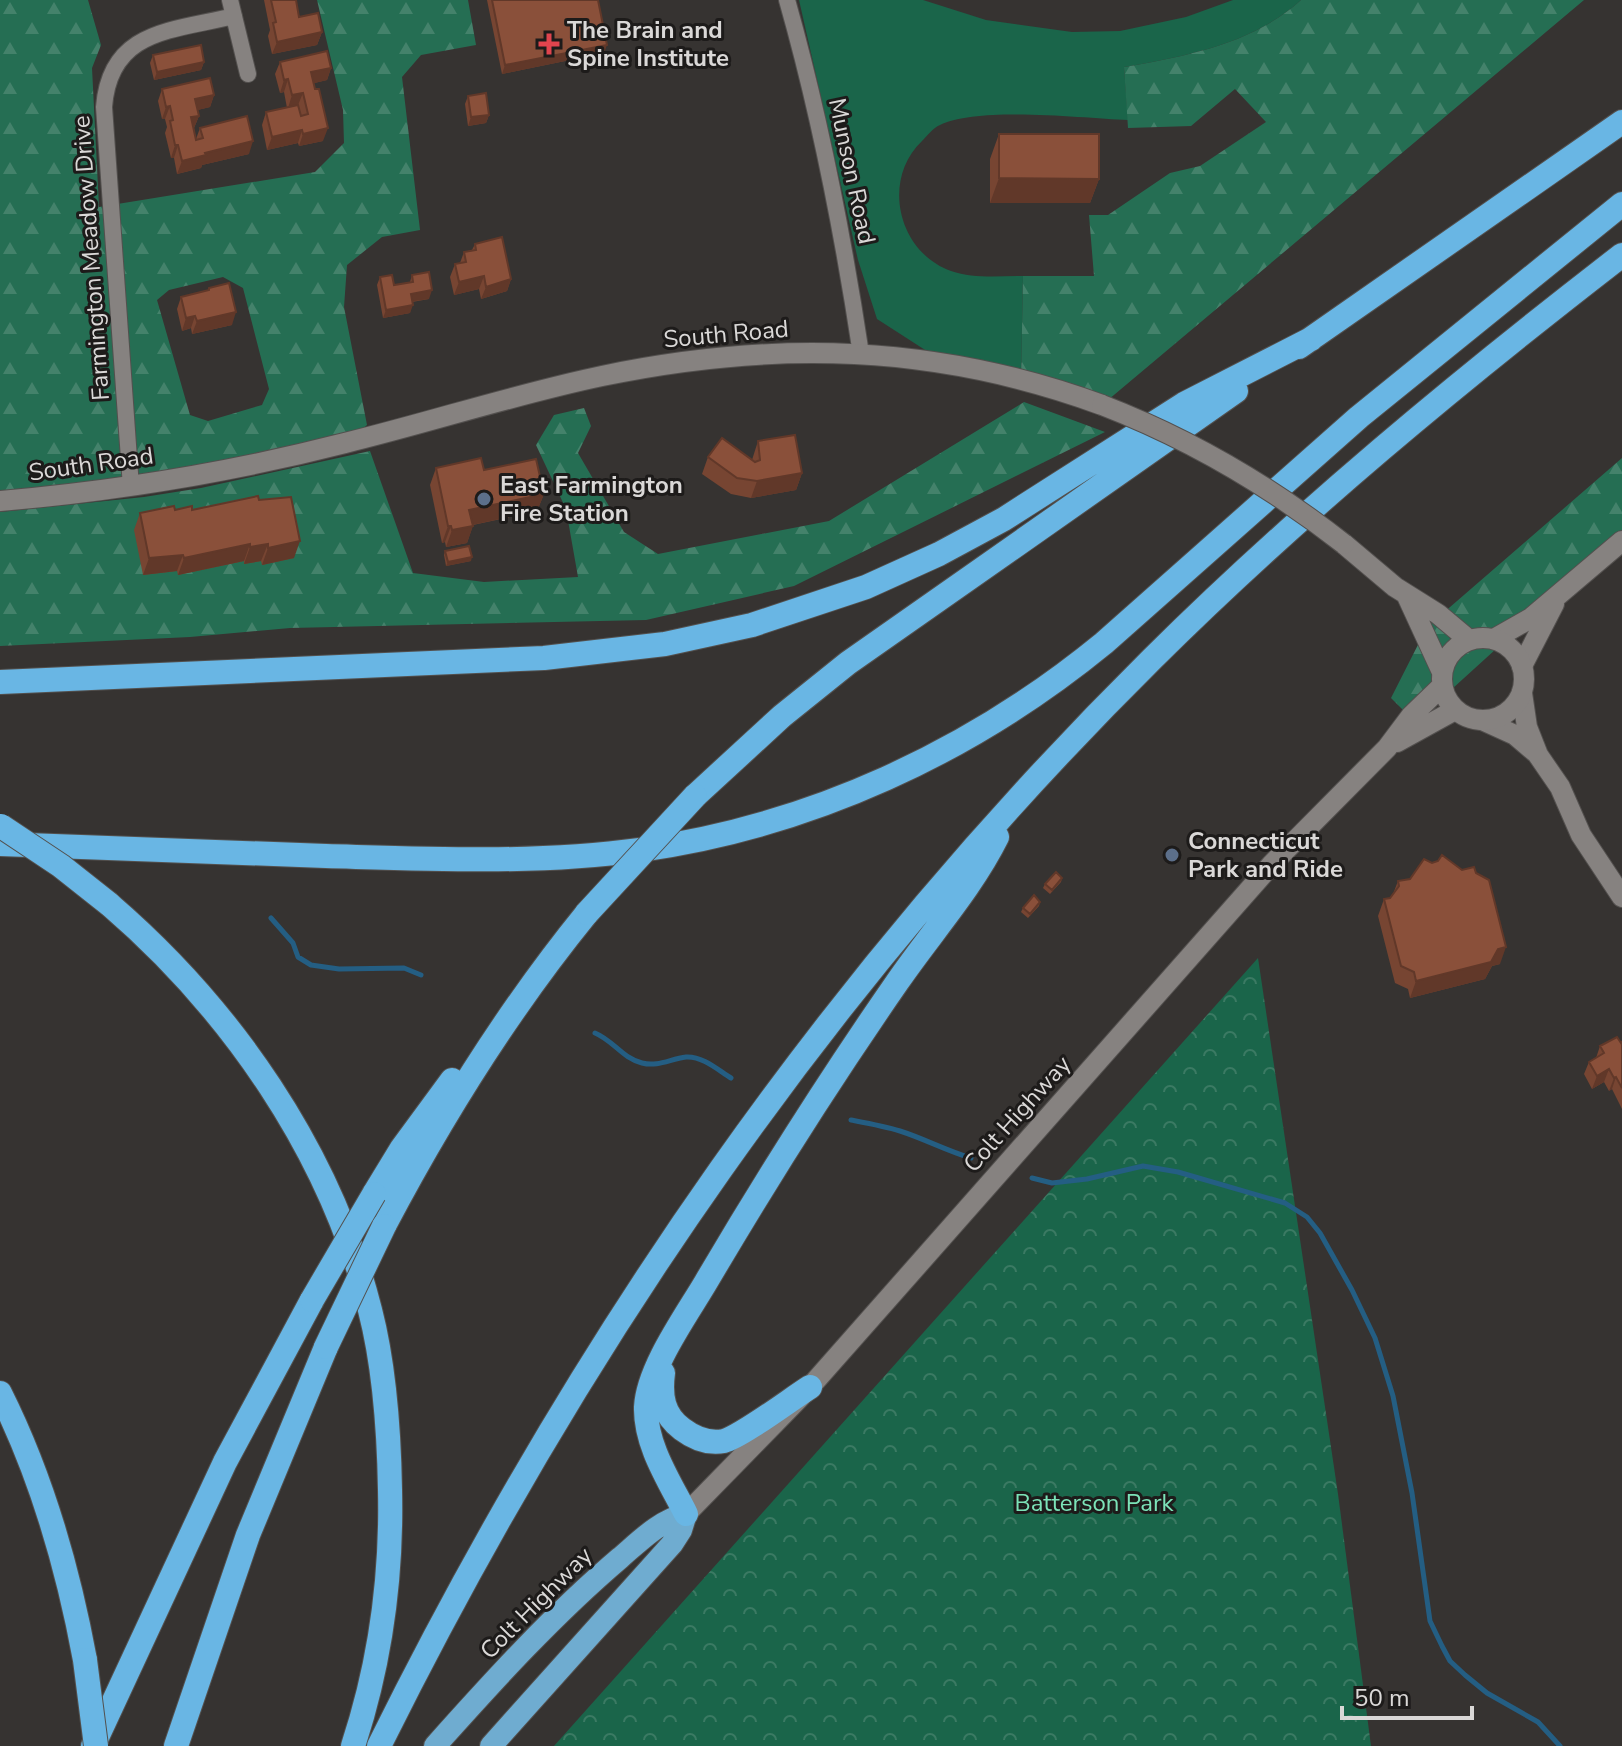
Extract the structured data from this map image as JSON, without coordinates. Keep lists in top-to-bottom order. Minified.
{"streets":{"highway":["Colt Highway"],"main road":["South Road"],"street":["Munson Road","Farmington Meadow Drive"]},"crossings":[["Munson Road","South Road"],["Farmington Meadow Drive","South Road"],["South Road","Colt Highway"]],"parks":["Batterson Park"],"places":{"health":["The Brain and Spine Institute"],"other":["East Farmington Fire Station","Connecticut Park and Ride"]},"scale_bar":"50 m"}
